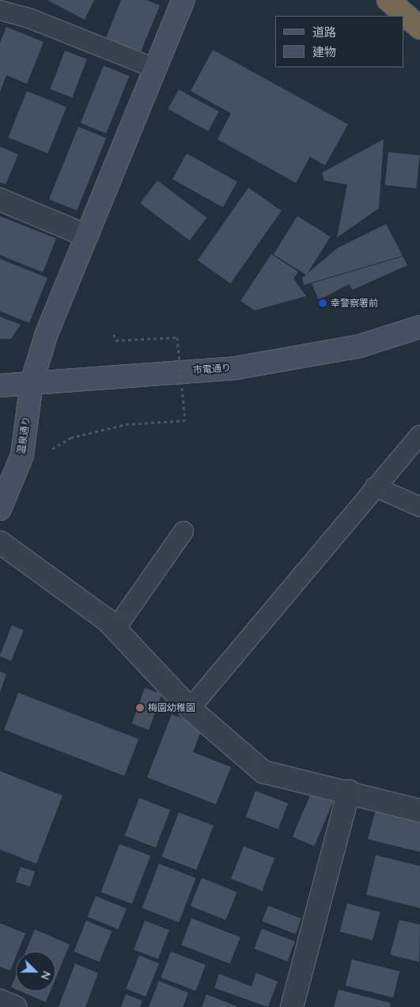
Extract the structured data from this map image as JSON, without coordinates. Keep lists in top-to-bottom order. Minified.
{"streets":{"street":["市電通り","温泉通り"]},"crossings":[["市電通り","温泉通り"]],"places":["幸警察署前","梅園幼稚園"],"legend":["道路","建物"],"north":"right"}
